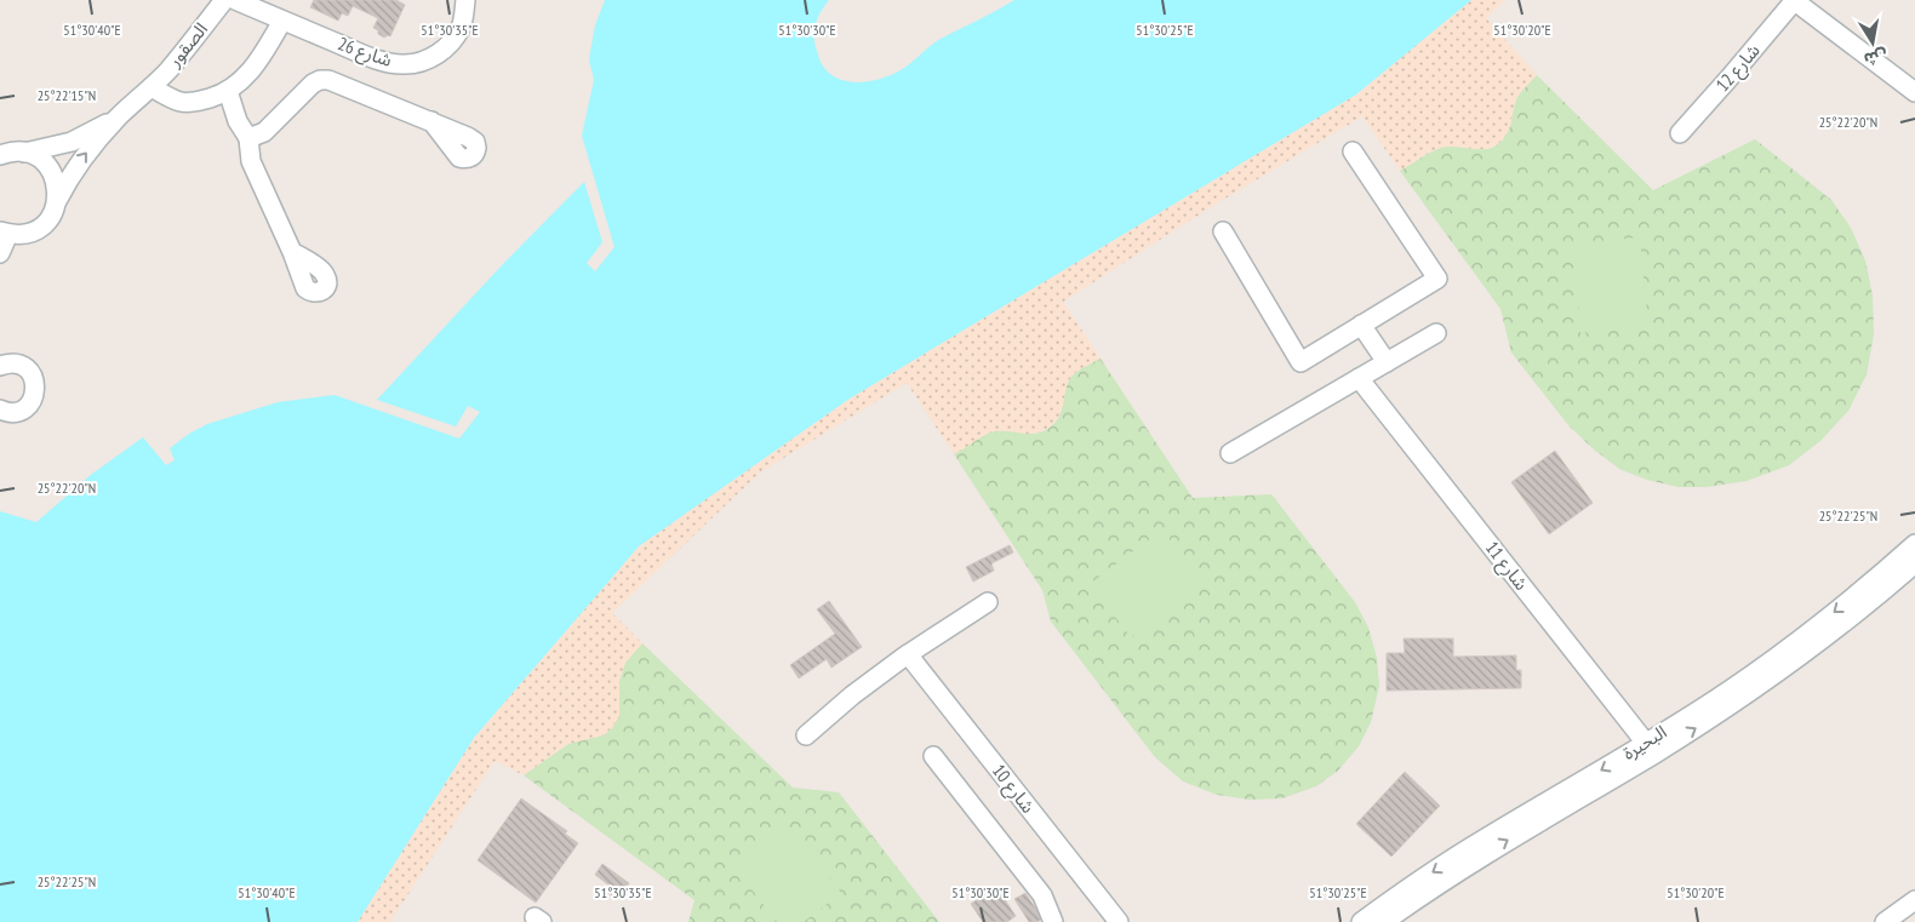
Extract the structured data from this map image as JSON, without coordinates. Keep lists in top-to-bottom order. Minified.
{"streets":{"street":["الصقور","شارع 26","شارع 12","شارع 11","البحيرة","شارع 10"]},"crossings":[["شارع 11","البحيرة"]],"north":"bottom","coordinates":["51°30'40\"E","51°30'35\"E","51°30'30\"E","51°30'25\"E","51°30'20\"E","25°22'15\"N","25°22'20\"N","25°22'25\"N"]}
